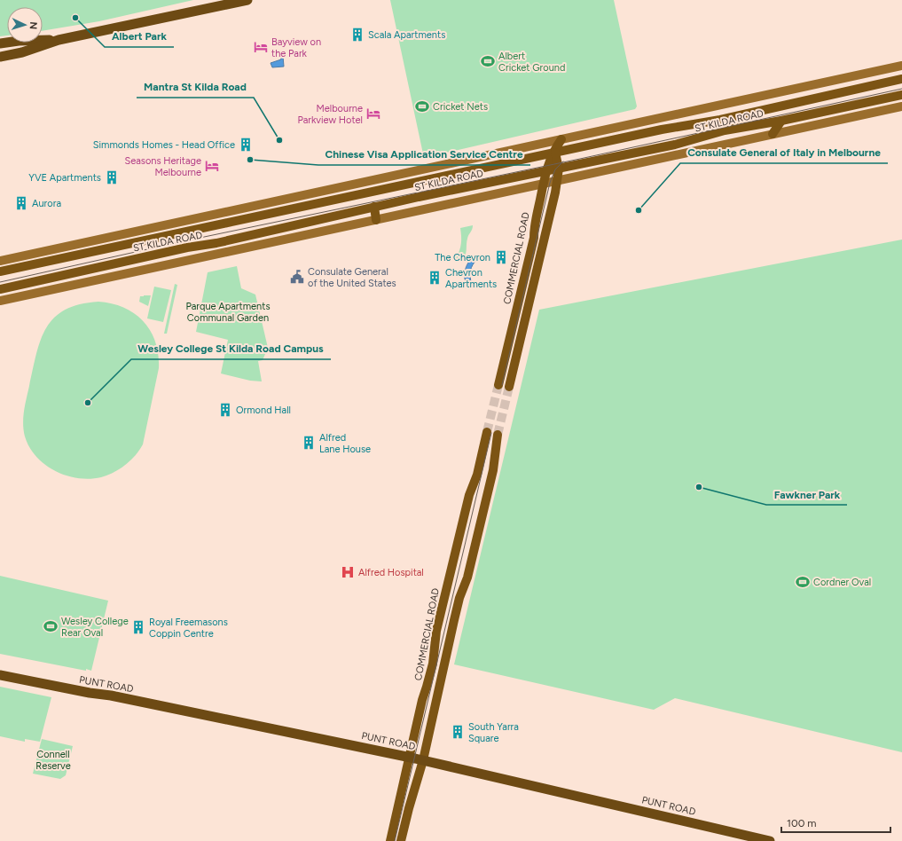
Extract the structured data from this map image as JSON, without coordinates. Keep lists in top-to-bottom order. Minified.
{"streets":{"highway":["PUNT ROAD"],"main road":["ST KILDA ROAD","COMMERCIAL ROAD"]},"crossings":[["ST KILDA ROAD","COMMERCIAL ROAD"],["COMMERCIAL ROAD","PUNT ROAD"]],"parks":["Parque Apartments Communal Garden","Connell Reserve"],"places":{"other":["Albert Park","Mantra St Kilda Road","Chinese Visa Application Service Centre","Consulate General of Italy in Melbourne","Wesley College St Kilda Road Campus","Fawkner Park"],"building":["Scala Apartments","Simmonds Homes - Head Office","YVE Apartments","Aurora","The Chevron","Chevron Apartments","Ormond Hall","Alfred Lane House","Royal Freemasons Coppin Centre","South Yarra Square"],"hotel":["Bayview on the Park","Melbourne Parkview Hotel","Seasons Heritage Melbourne"],"sports":["Albert Cricket Ground","Cricket Nets","Cordner Oval","Wesley College Rear Oval"],"public building":["Consulate General of the United States"],"hospital":["Alfred Hospital"]},"scale_bar":"100 m","north":"right"}
